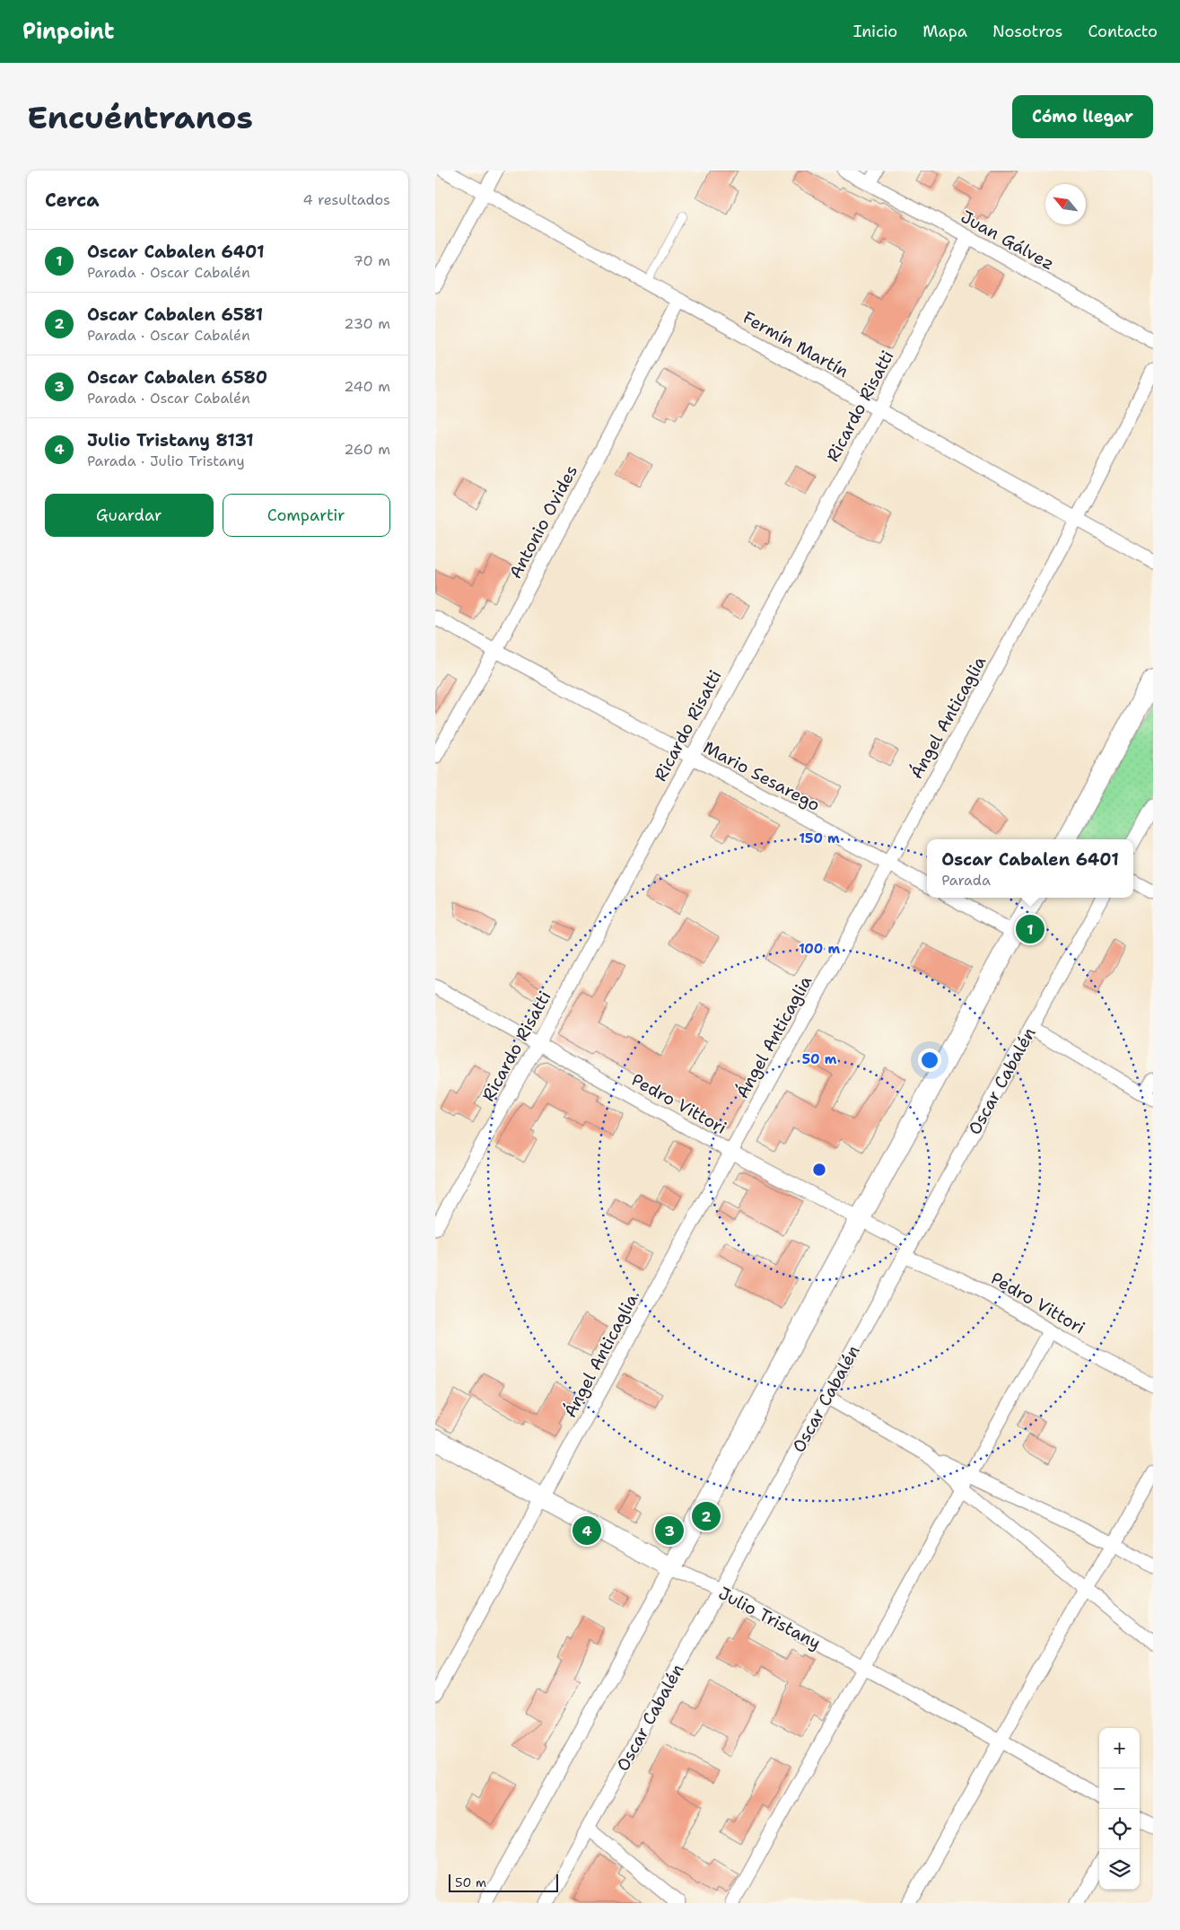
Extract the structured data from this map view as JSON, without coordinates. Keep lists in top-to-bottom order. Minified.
{"streets":{"main road":["Julio Tristany"],"street":["Juan Gálvez","Fermín Martín","Ricardo Risatti","Antonio Ovides","Ángel Anticaglia","Mario Sesarego","Oscar Cabalén","Pedro Vittori"]},"crossings":[["Juan Gálvez","Ricardo Risatti"],["Fermín Martín","Ricardo Risatti"],["Fermín Martín","Antonio Ovides"],["Fermín Martín","Ángel Anticaglia"],["Ricardo Risatti","Mario Sesarego"],["Ricardo Risatti","Pedro Vittori"],["Antonio Ovides","Mario Sesarego"],["Ángel Anticaglia","Mario Sesarego"],["Ángel Anticaglia","Pedro Vittori"],["Ángel Anticaglia","Julio Tristany"],["Oscar Cabalén","Pedro Vittori"],["Oscar Cabalén","Julio Tristany"]],"scale_bar":"50 m","north":"top left","page":{"header":"Pinpoint","nav":["Inicio","Mapa","Nosotros","Contacto"],"buttons":["Cómo llegar",["Guardar","Compartir"]],"title":"Encuéntranos","heading":["Cerca","4 resultados"],"list":[{"mark":"1","name":"Oscar Cabalen 6401","note":"Parada · Oscar Cabalén","value":"70 m"},{"mark":"2","name":"Oscar Cabalen 6581","note":"Parada · Oscar Cabalén","value":"230 m"},{"mark":"3","name":"Oscar Cabalen 6580","note":"Parada · Oscar Cabalén","value":"240 m"},{"mark":"4","name":"Julio Tristany 8131","note":"Parada · Julio Tristany","value":"260 m"}],"popup":["Oscar Cabalen 6401","Parada"],"pins":["1","2","3","4"],"map_buttons":["+","−"],"scale":"50 m"},"rings":["150 m","100 m","50 m"]}
